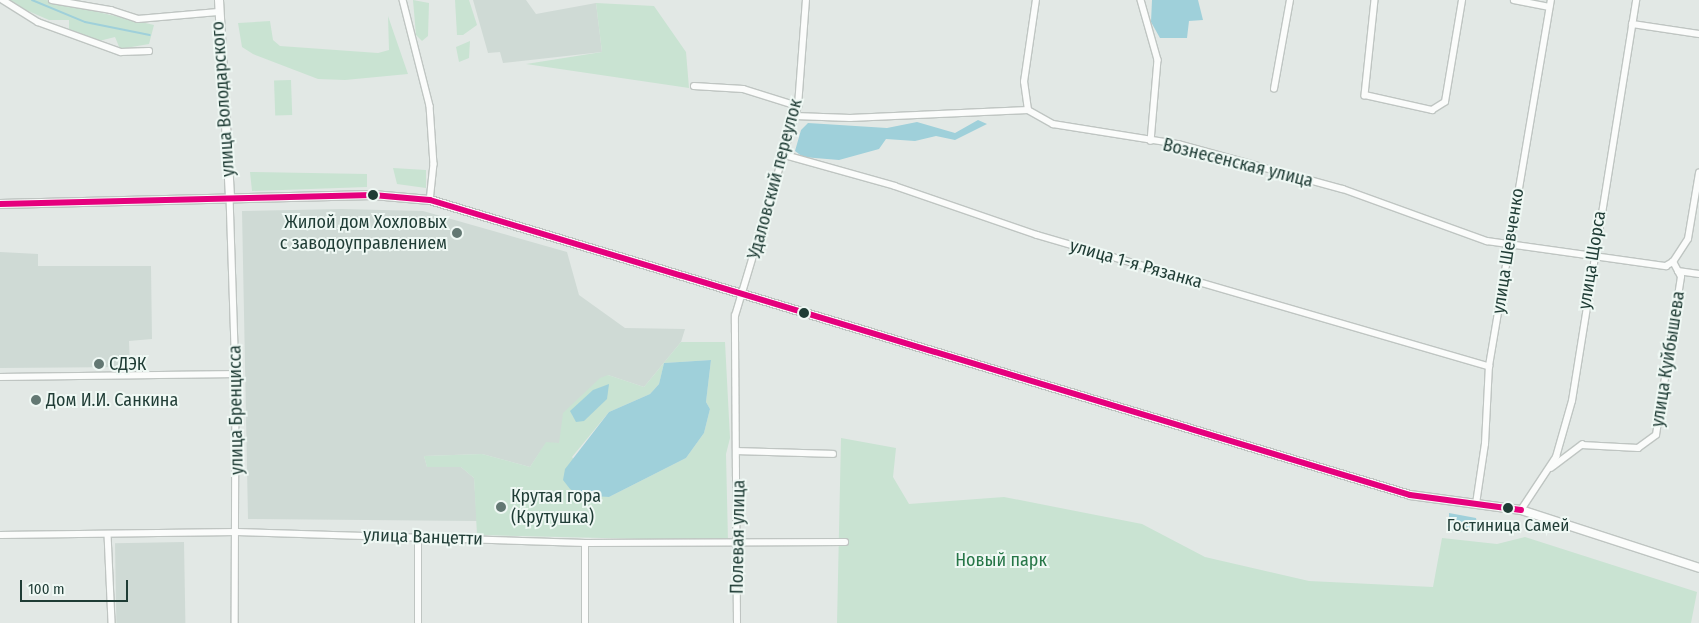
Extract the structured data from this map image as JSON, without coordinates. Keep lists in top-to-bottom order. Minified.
{"streets":{"street":["улица Володарского","Вознесенская улица","Удаловский переулок","улица Шевченко","улица Щорса","улица 1-я Рязанка","улица Куйбышева","улица Бренцисса","улица Ванцетти","Полевая улица"]},"crossings":[["улица Володарского","улица Бренцисса"],["Вознесенская улица","улица Шевченко"],["Вознесенская улица","улица Щорса"],["Вознесенская улица","улица Куйбышева"],["Удаловский переулок","улица 1-я Рязанка"],["Удаловский переулок","Полевая улица"],["улица Шевченко","улица 1-я Рязанка"],["улица Щорса","улица Куйбышева"],["улица Бренцисса","улица Ванцетти"],["улица Ванцетти","Полевая улица"]],"parks":["Новый парк"],"places":["Жилой дом Хохловых с заводоуправлением","СДЭК","Дом И.И. Санкина","Крутая гора (Крутушка)","Гостиница Самей"],"scale_bar":"100 m"}
